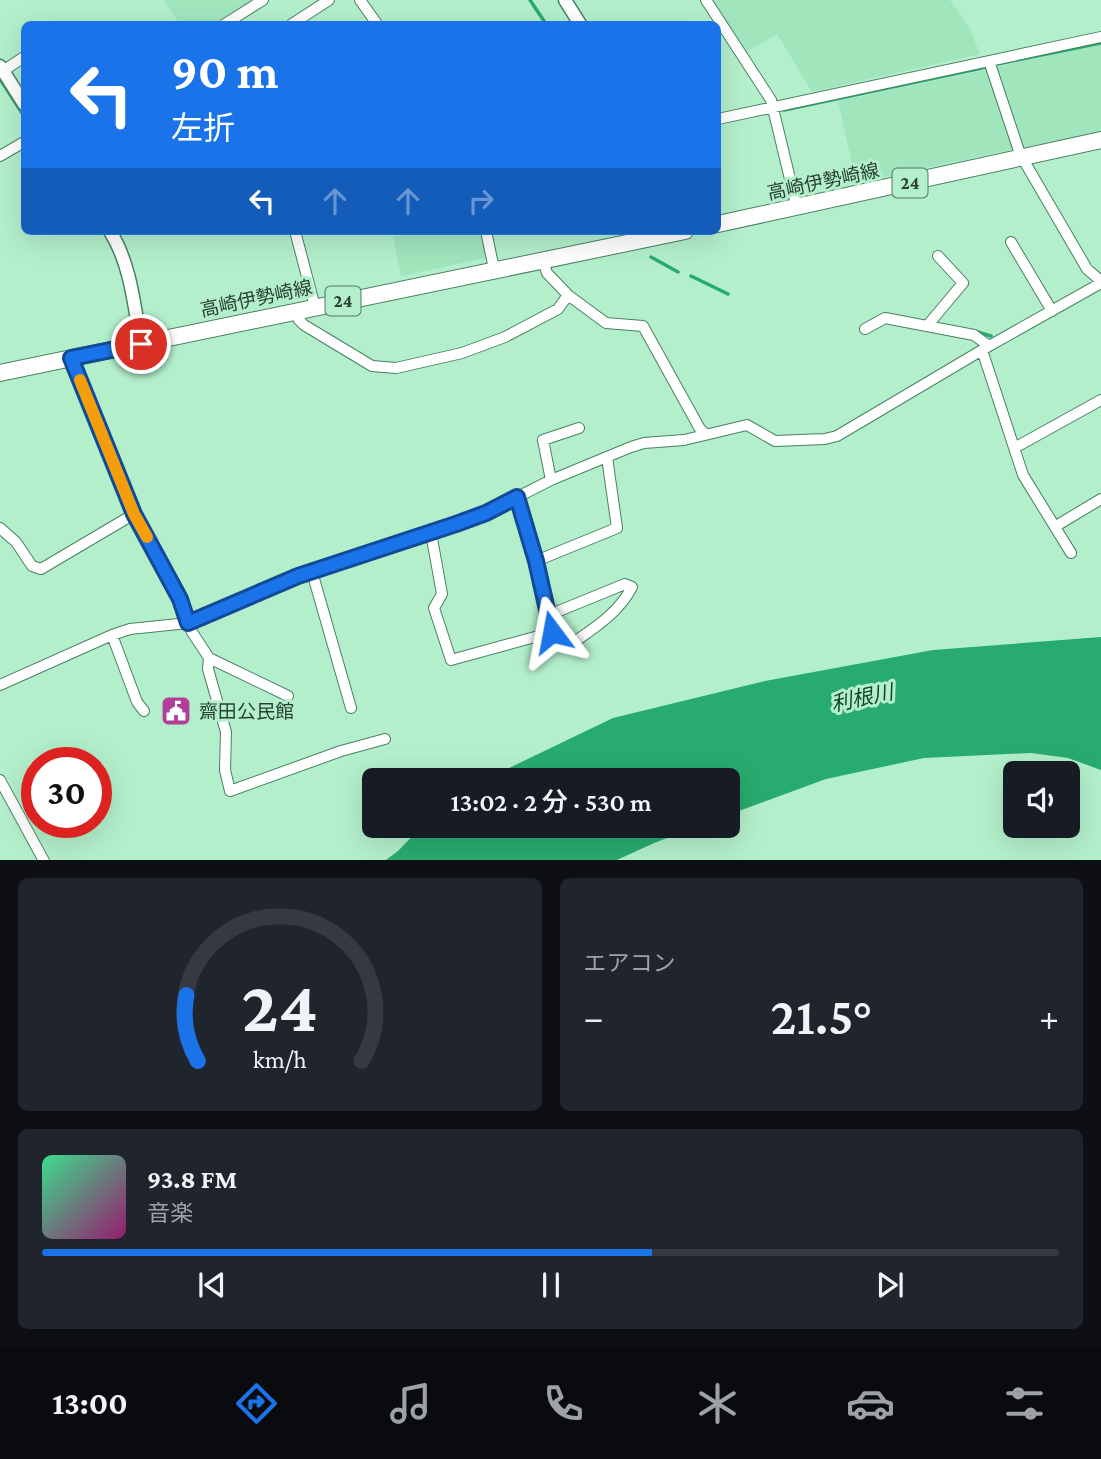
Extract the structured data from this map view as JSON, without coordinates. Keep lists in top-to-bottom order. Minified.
{"streets":{"main road":["高崎伊勢崎線","24"]},"water":["利根川"],"places":{"public building":["齋田公民館"]},"page":{"turn":["90 m","左折"],"limit":"30","trip":"13:02 · 2 分 · 530 m","tile":"エアコン","heat":["−","21.5°","+"],"song":["93.8 FM","音楽"],"tabs":"13:00","gauge":["24","km/h"]}}
